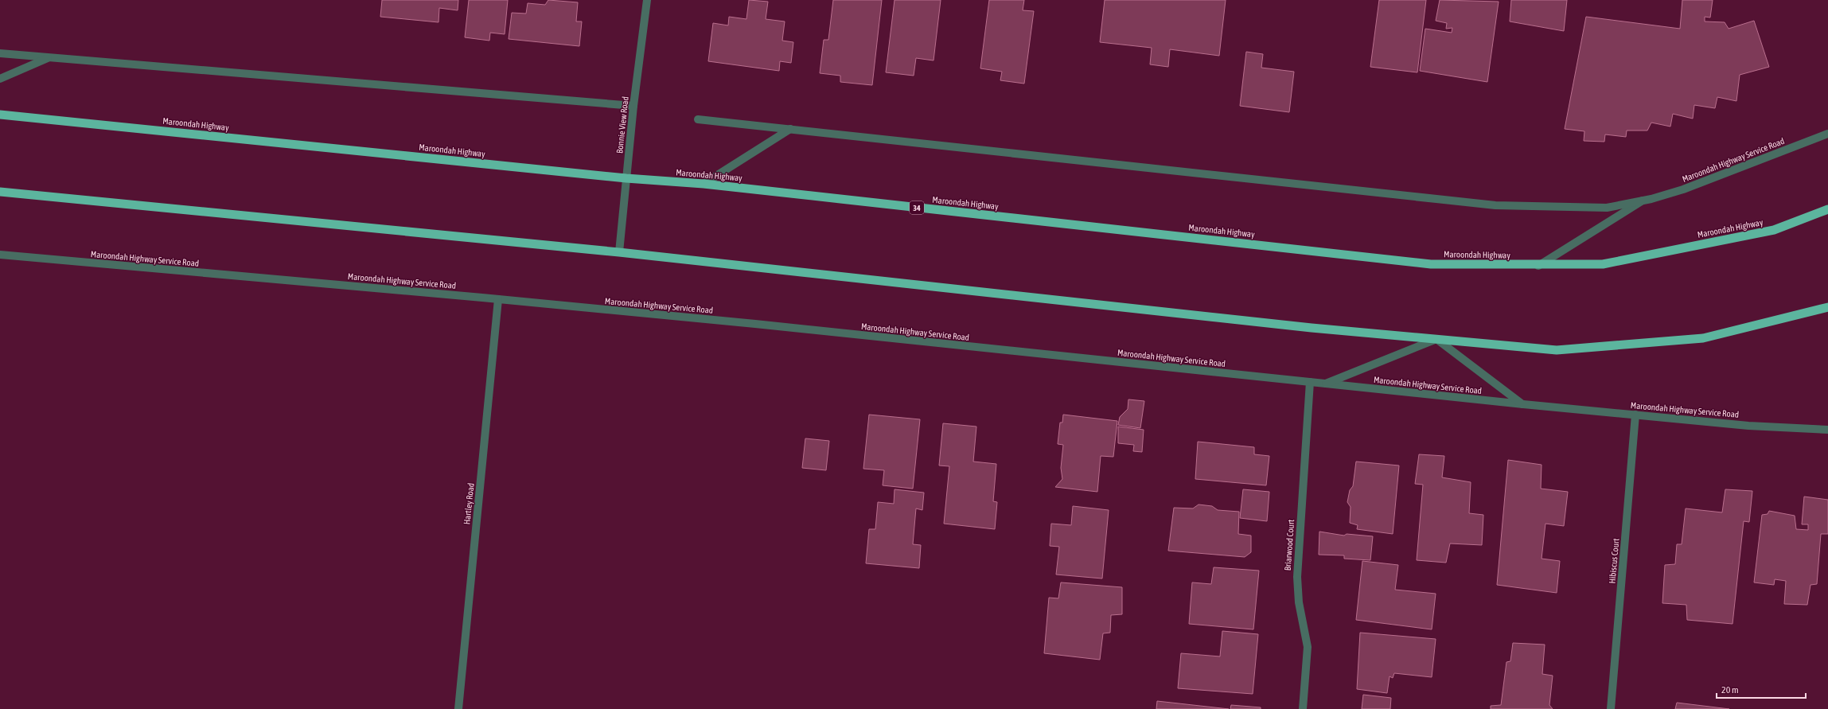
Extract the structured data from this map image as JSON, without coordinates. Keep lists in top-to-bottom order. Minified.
{"streets":{"highway":["Maroondah Highway","34"],"street":["Bonnie View Road","Maroondah Highway Service Road","Hartley Road","Briarwood Court","Hibiscus Court"]},"crossings":[["Maroondah Highway","Bonnie View Road"],["Maroondah Highway","Maroondah Highway Service Road"],["Maroondah Highway Service Road","Hartley Road"],["Maroondah Highway Service Road","Briarwood Court"],["Maroondah Highway Service Road","Hibiscus Court"]],"scale_bar":"20 m"}
